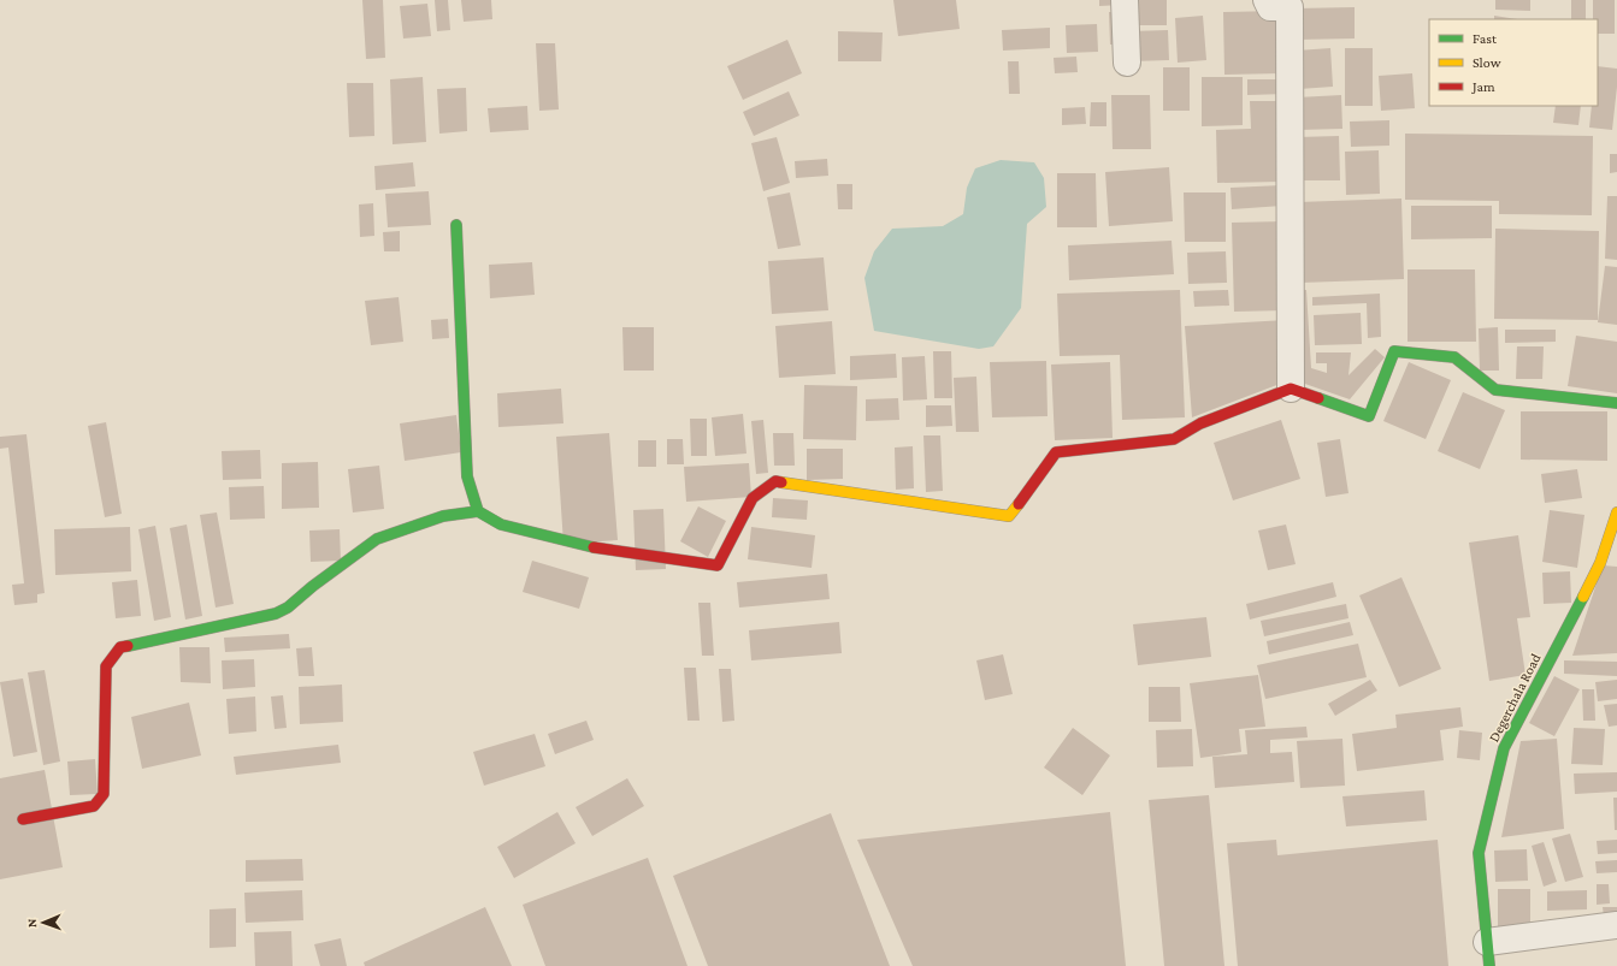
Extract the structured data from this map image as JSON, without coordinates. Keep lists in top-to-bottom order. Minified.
{"streets":{"street":["Degerchala Road"]},"legend":["Fast","Slow","Jam"],"north":"left"}
